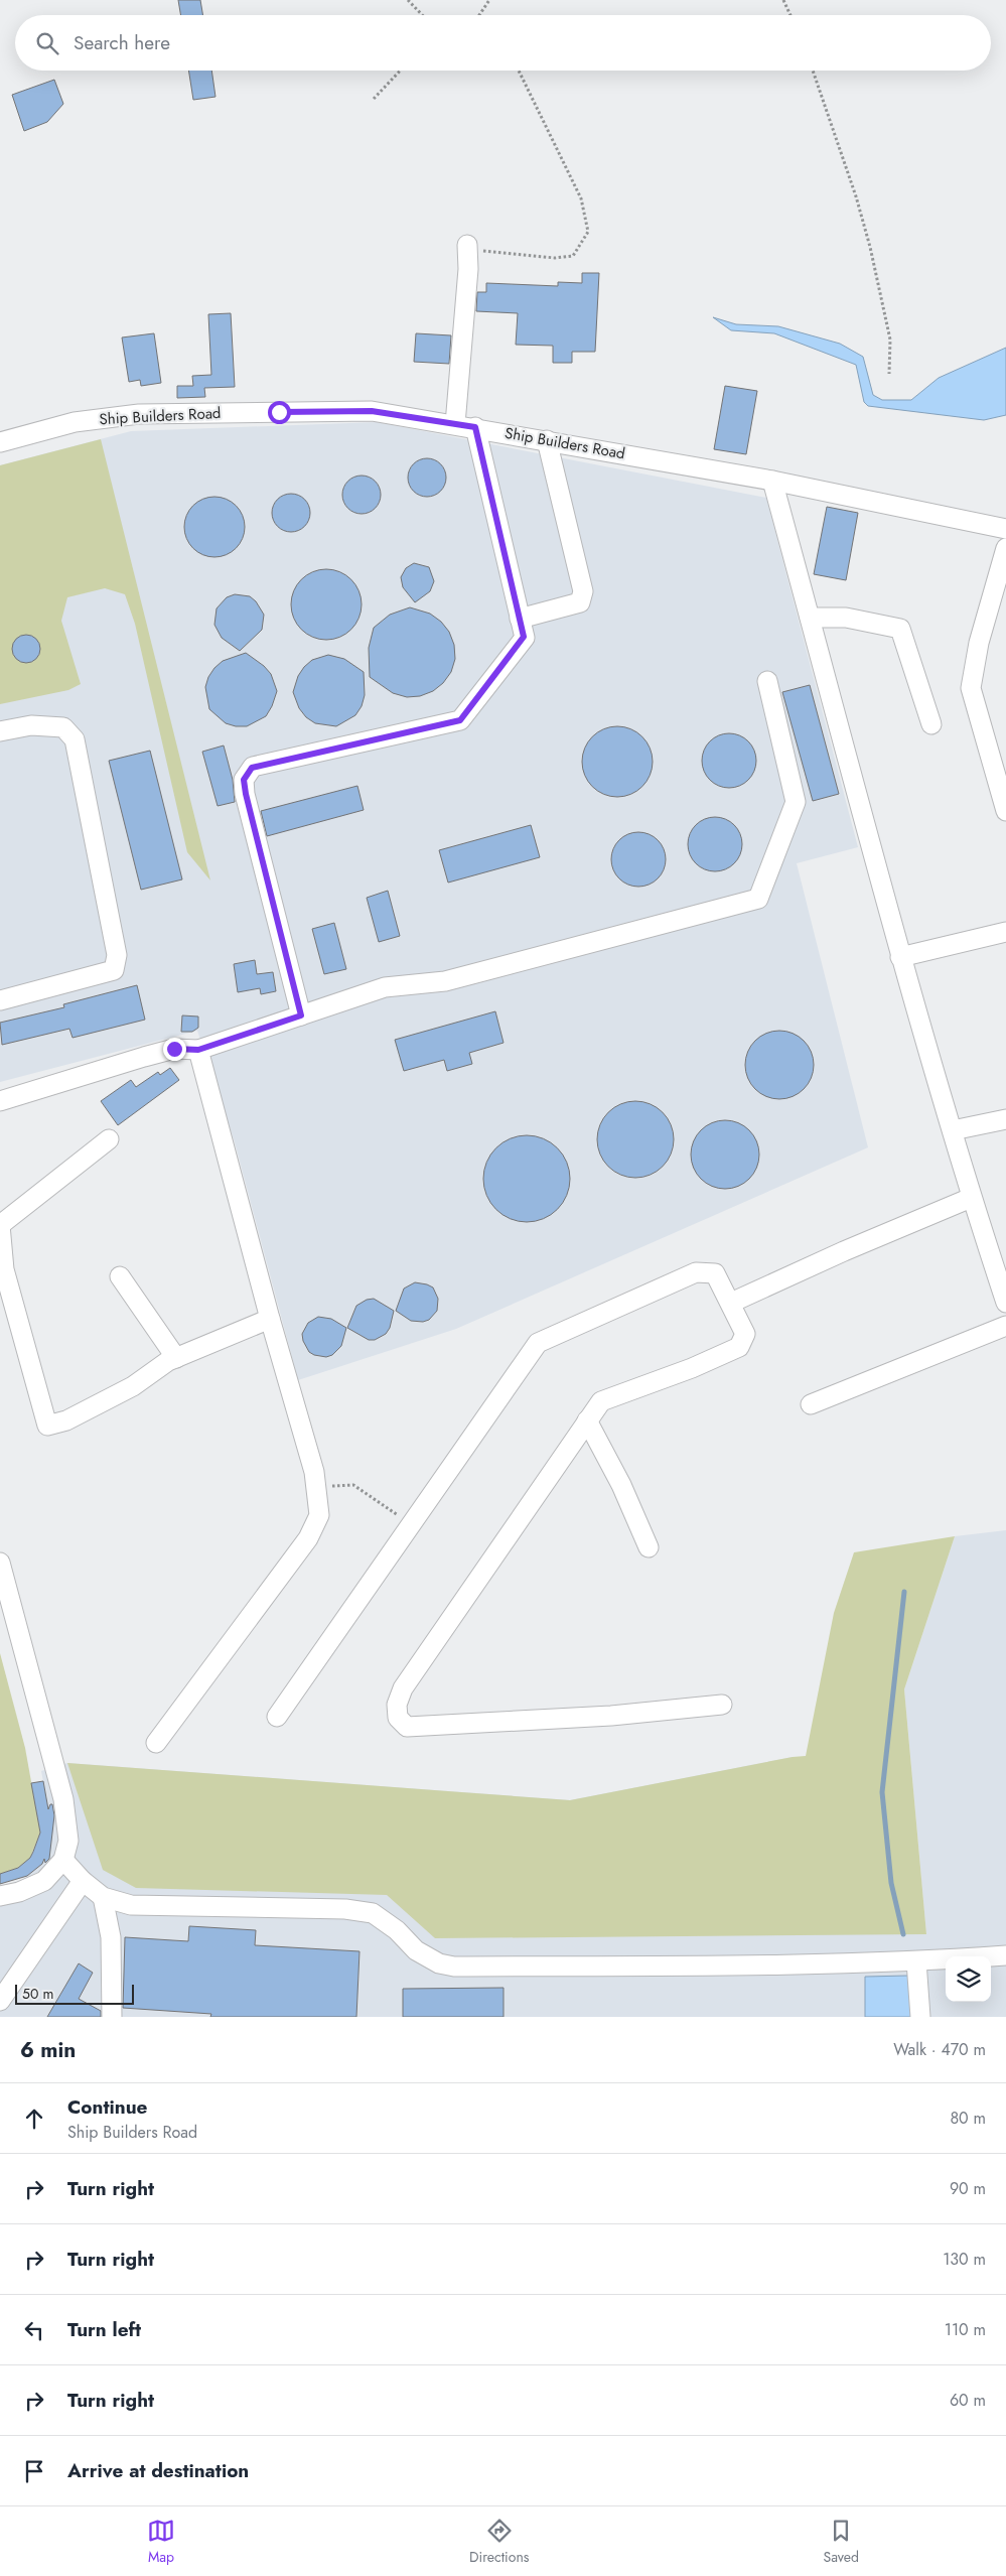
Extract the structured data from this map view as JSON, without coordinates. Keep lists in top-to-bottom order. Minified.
{"streets":{"street":["Ship Builders Road"]},"scale_bar":"50 m","page":{"search":"Search here","scale":"50 m","heading":["6 min","Walk · 470 m"],"list":[["Continue","Ship Builders Road","80 m"],["Turn right","90 m"],["Turn right","130 m"],["Turn left","110 m"],["Turn right","60 m"],"Arrive at destination"],"nav":["Map","Directions","Saved"]}}
